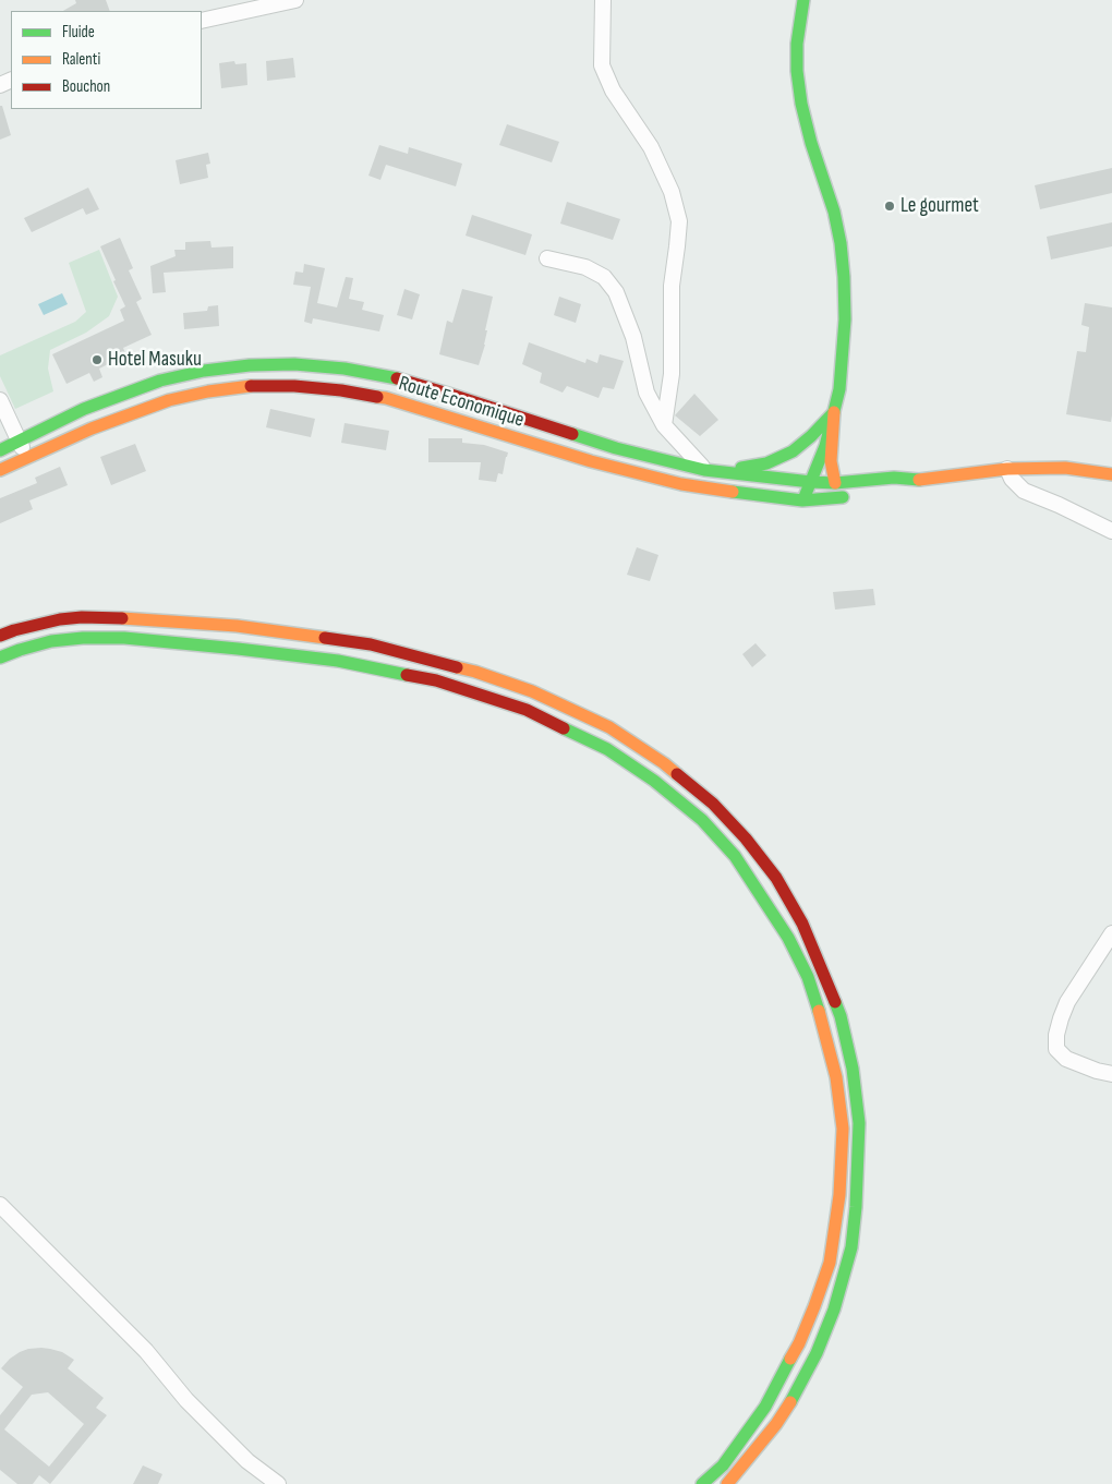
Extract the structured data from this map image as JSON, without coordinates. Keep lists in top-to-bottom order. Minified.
{"streets":{"main road":["Route Economique"]},"places":["Le gourmet","Hotel Masuku"],"legend":["Fluide","Ralenti","Bouchon"]}
